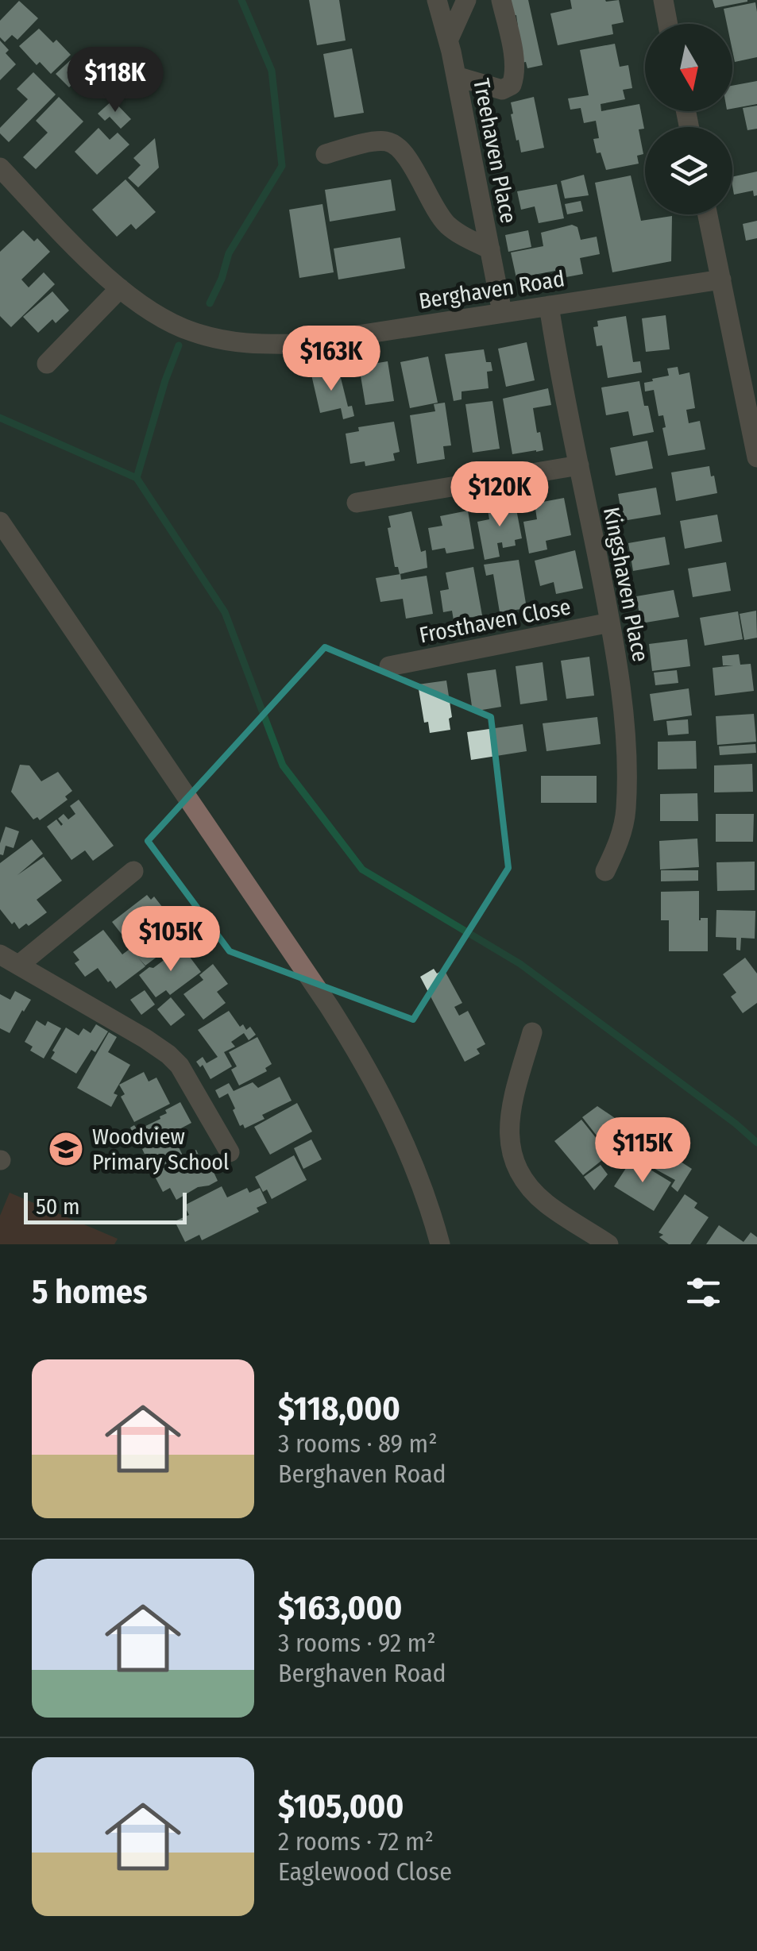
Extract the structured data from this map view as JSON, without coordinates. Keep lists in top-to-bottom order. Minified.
{"streets":{"street":["Treehaven Place","Berghaven Road","Kingshaven Place","Frosthaven Close"]},"crossings":[["Treehaven Place","Berghaven Road"],["Berghaven Road","Kingshaven Place"],["Kingshaven Place","Frosthaven Close"]],"places":{"school or university":["Woodview Primary School"]},"scale_bar":"50 m","north":"bottom","page":{"price":["$118K","$163K","$120K","$105K","$115K"],"scale":"50 m","heading":"5 homes","list":[{"name":"$118,000","note":"3 rooms · 89 m² · Berghaven Road"},{"name":"$163,000","note":"3 rooms · 92 m² · Berghaven Road"},{"name":"$105,000","note":"2 rooms · 72 m² · Eaglewood Close"}]}}
